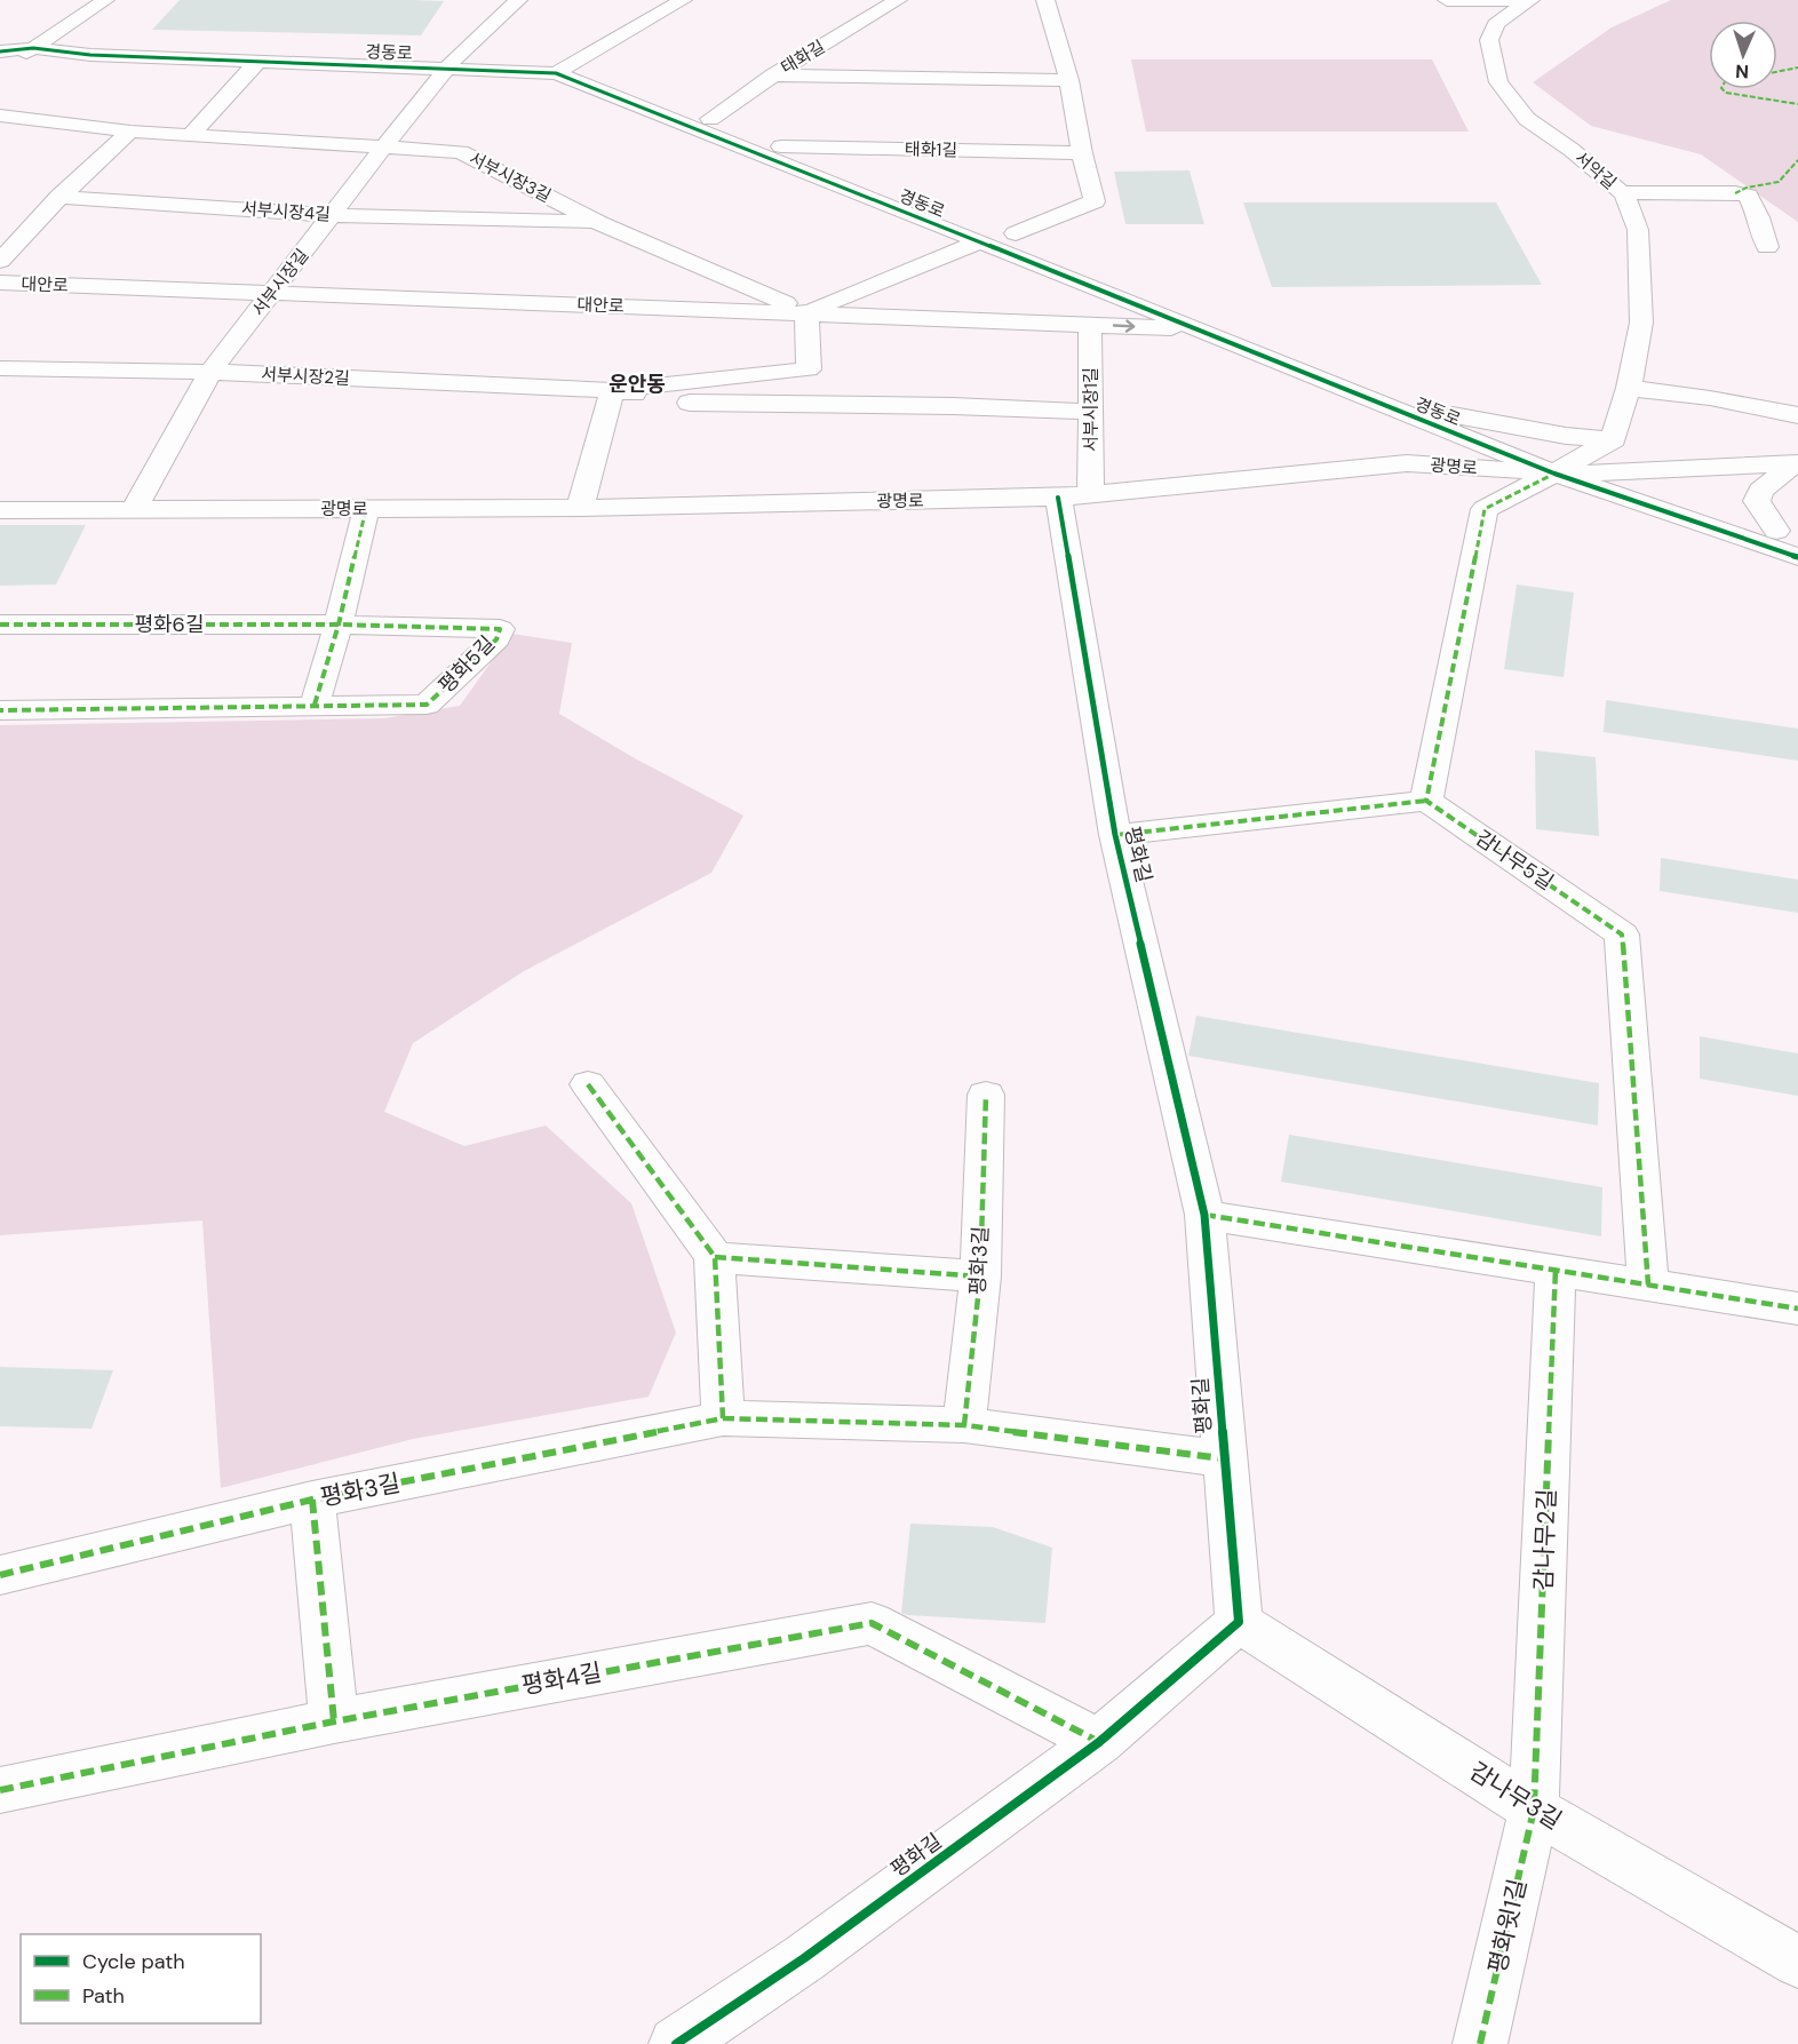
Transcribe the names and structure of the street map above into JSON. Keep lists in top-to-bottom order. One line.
{"streets":{"street":["경동로","태화길","태화1길","서악길","서부시장3길","서부시장4길","서부시장길","대안로","서부시장2길","서부시장1길","광명로","평화6길","평화5길","평화길","감나무5길","평화3길","감나무2길","평화4길","감나무3길","평화윗1길"]},"crossings":[["경동로","태화길"],["경동로","태화1길"],["경동로","서부시장길"],["경동로","대안로"],["경동로","광명로"],["서부시장3길","서부시장4길"],["서부시장3길","서부시장길"],["서부시장3길","대안로"],["서부시장3길","서부시장2길"],["서부시장4길","서부시장길"],["서부시장길","대안로"],["서부시장길","서부시장2길"],["서부시장길","광명로"],["대안로","서부시장2길"],["대안로","서부시장1길"],["서부시장1길","광명로"],["서부시장1길","평화길"],["광명로","평화길"],["평화6길","평화5길"],["평화길","평화3길"],["평화길","평화4길"],["평화길","감나무3길"],["감나무2길","감나무3길"],["감나무2길","평화윗1길"],["감나무3길","평화윗1길"]],"districts":["운안동"],"legend":["Cycle path","Path"],"north":"bottom"}
